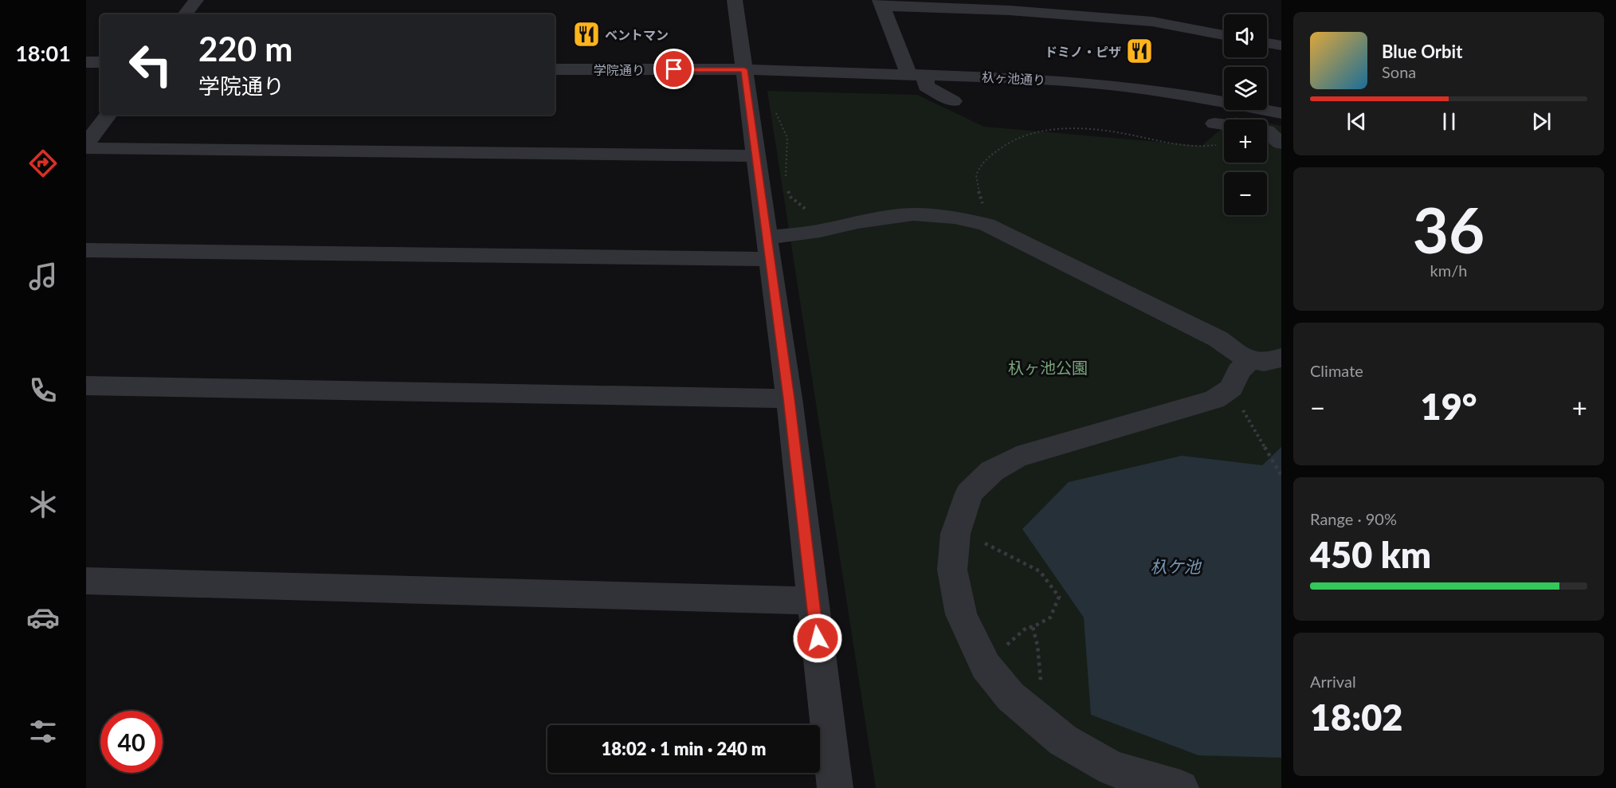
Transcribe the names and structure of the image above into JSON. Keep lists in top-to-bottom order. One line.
{"streets":{"street":["学院通り","杁ヶ池通り"]},"crossings":[["学院通り","杁ヶ池通り"]],"water":["杁ケ池"],"parks":["杁ヶ池公園"],"places":{"restaurant":["ベントマン","ドミノ・ピザ"]},"page":{"tabs":"18:01","map_buttons":["+","−"],"turn":["220 m","学院通り"],"song":["Blue Orbit","Sona"],"tile":[["36","km/h"],"Climate",["Range · 90%","450 km"],["Arrival","18:02"]],"heat":["−","19°","+"],"limit":"40","trip":"18:02 · 1 min · 240 m"}}
